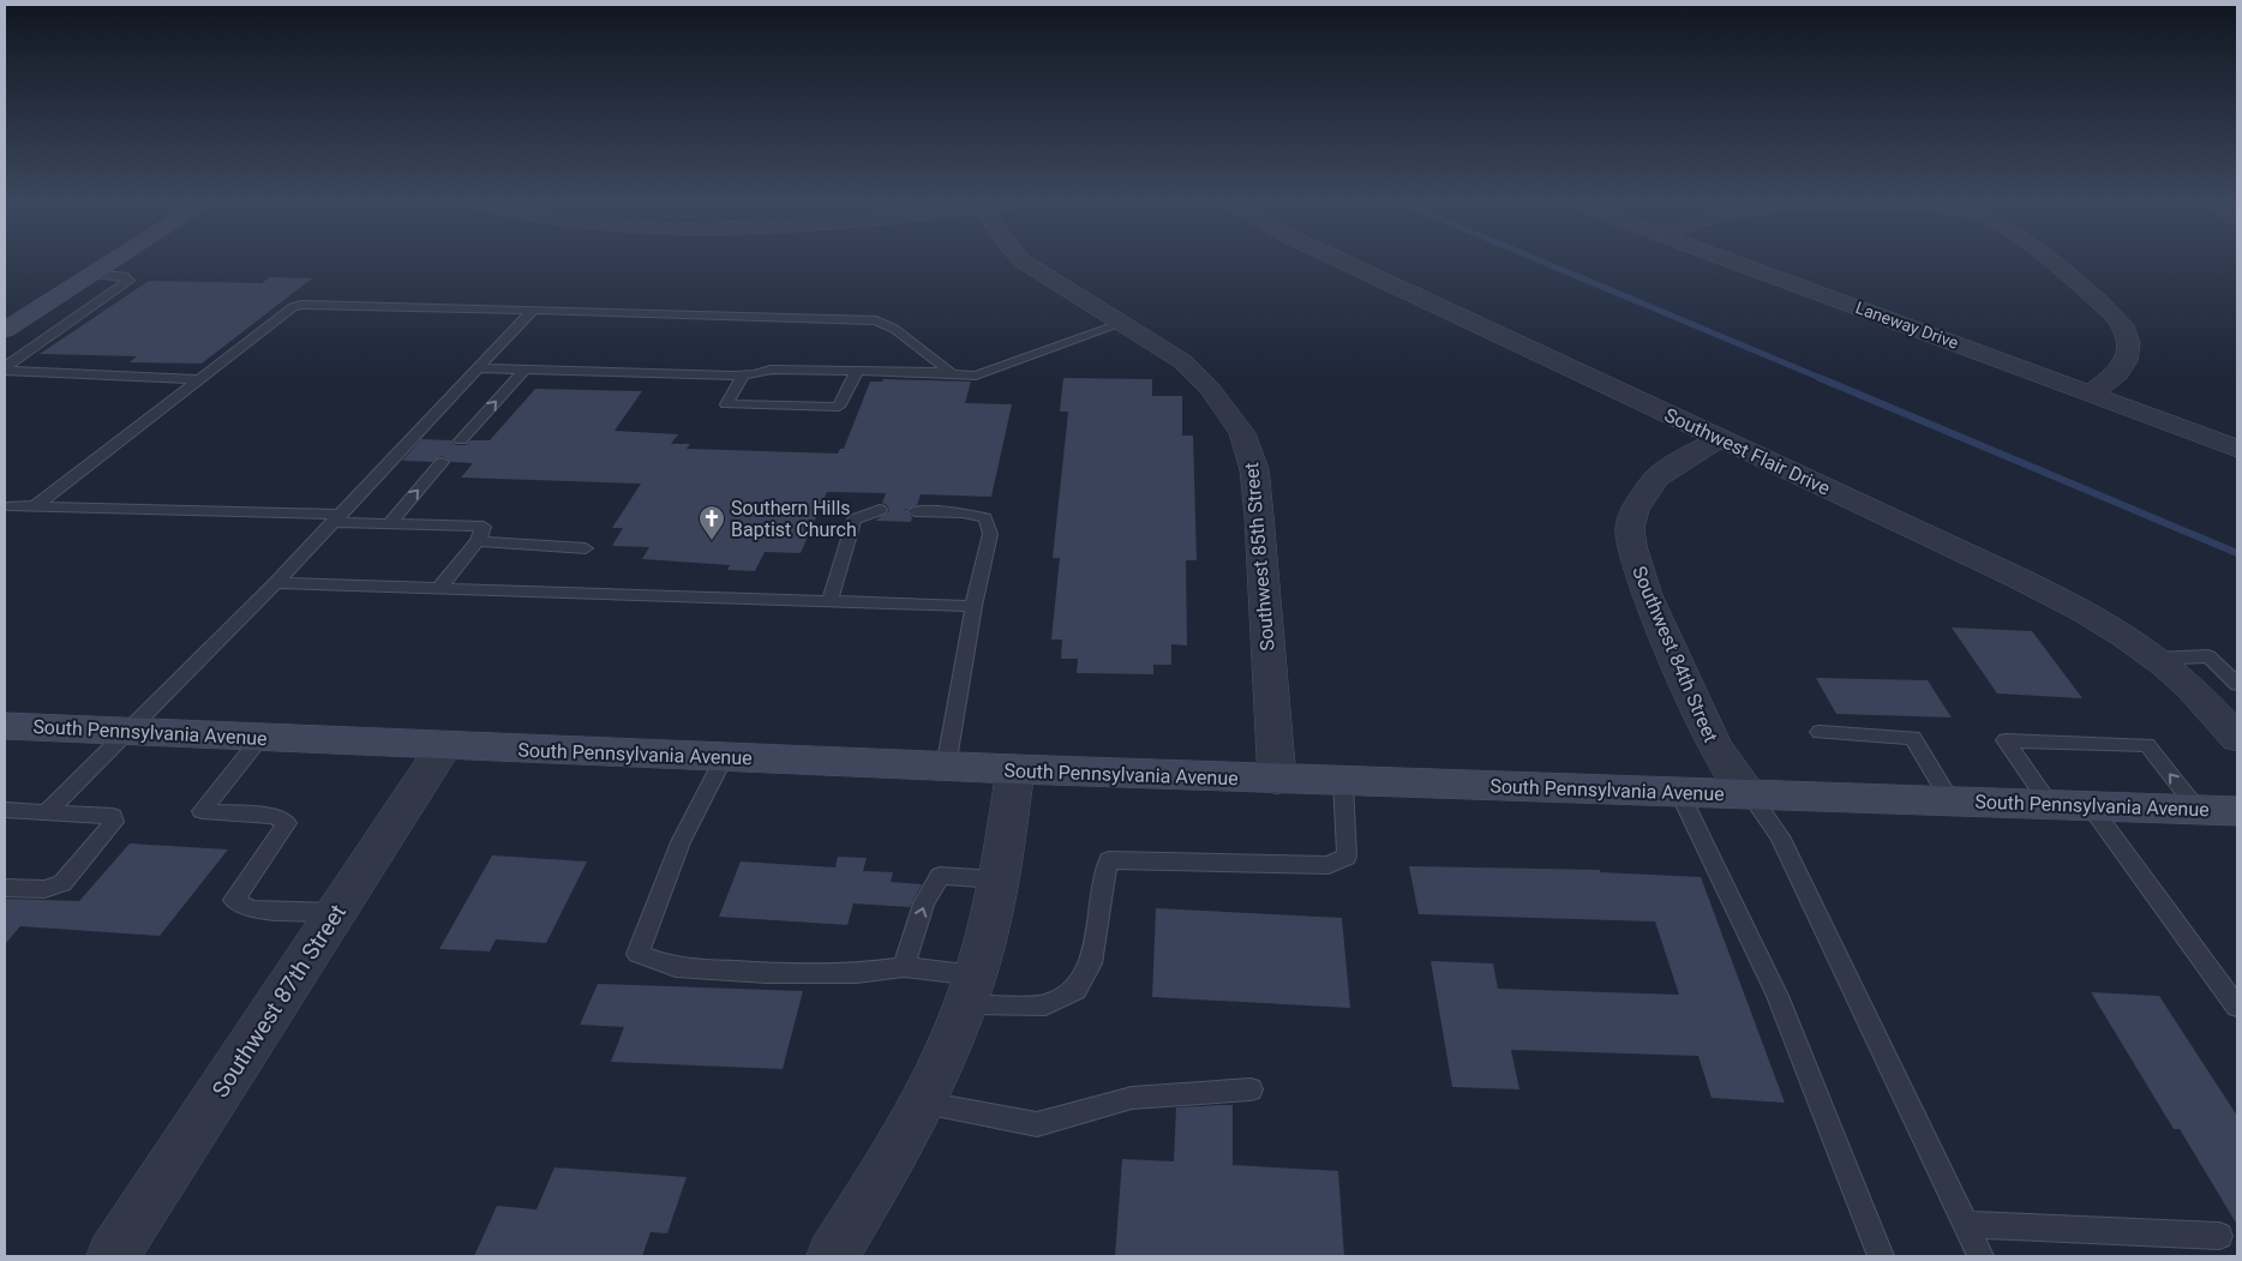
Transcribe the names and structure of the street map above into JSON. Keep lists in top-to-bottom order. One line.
{"streets":{"main road":["South Pennsylvania Avenue"],"street":["Laneway Drive","Southwest Flair Drive","Southwest 85th Street","Southwest 84th Street","Southwest 87th Street"]},"crossings":[["Southwest Flair Drive","Southwest 84th Street"],["Southwest 85th Street","South Pennsylvania Avenue"],["Southwest 84th Street","South Pennsylvania Avenue"],["South Pennsylvania Avenue","Southwest 87th Street"]],"places":{"church":["Southern Hills Baptist Church"]}}
